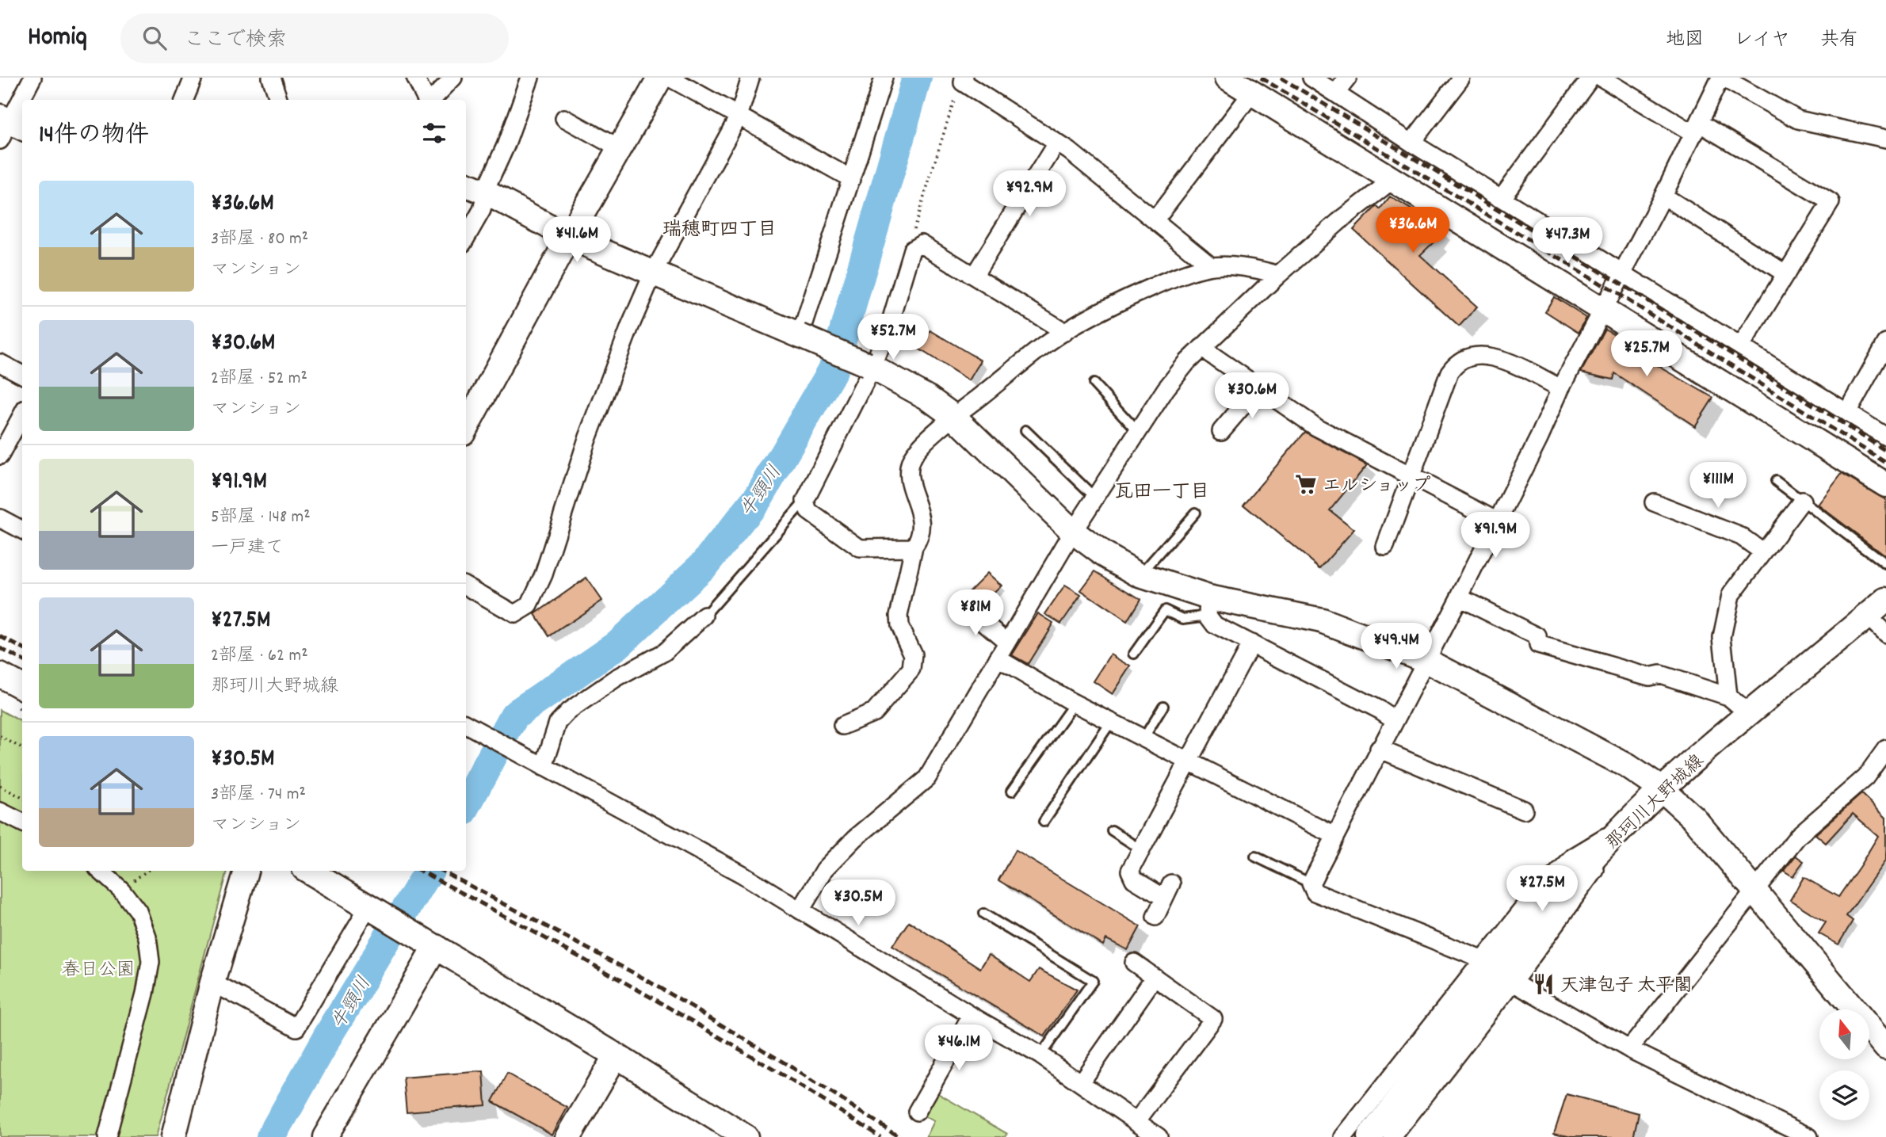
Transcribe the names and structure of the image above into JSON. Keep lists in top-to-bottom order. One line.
{"streets":{"street":["那珂川大野城線"]},"districts":["瑞穂町四丁目","瓦田一丁目"],"water":["牛頸川"],"parks":["春日公園"],"places":{"supermarket":["エルショップ"],"restaurant":["天津包子 太平閣"]},"north":"top","page":{"header":"Homiq","search":"ここで検索","nav":["地図","レイヤ","共有"],"heading":"14件の物件","list":[{"name":"¥36.6M","note":"3部屋 · 80 m² · マンション"},{"name":"¥30.6M","note":"2部屋 · 52 m² · マンション"},{"name":"¥91.9M","note":"5部屋 · 148 m² · 一戸建て"},{"name":"¥27.5M","note":"2部屋 · 62 m² · 那珂川大野城線"},{"name":"¥30.5M","note":"3部屋 · 74 m² · マンション"}],"price":["¥92.9M","¥36.6M","¥41.6M","¥47.3M","¥52.7M","¥25.7M","¥30.6M","¥111M","¥91.9M","¥81M","¥49.4M","¥27.5M","¥30.5M","¥46.1M"]}}
